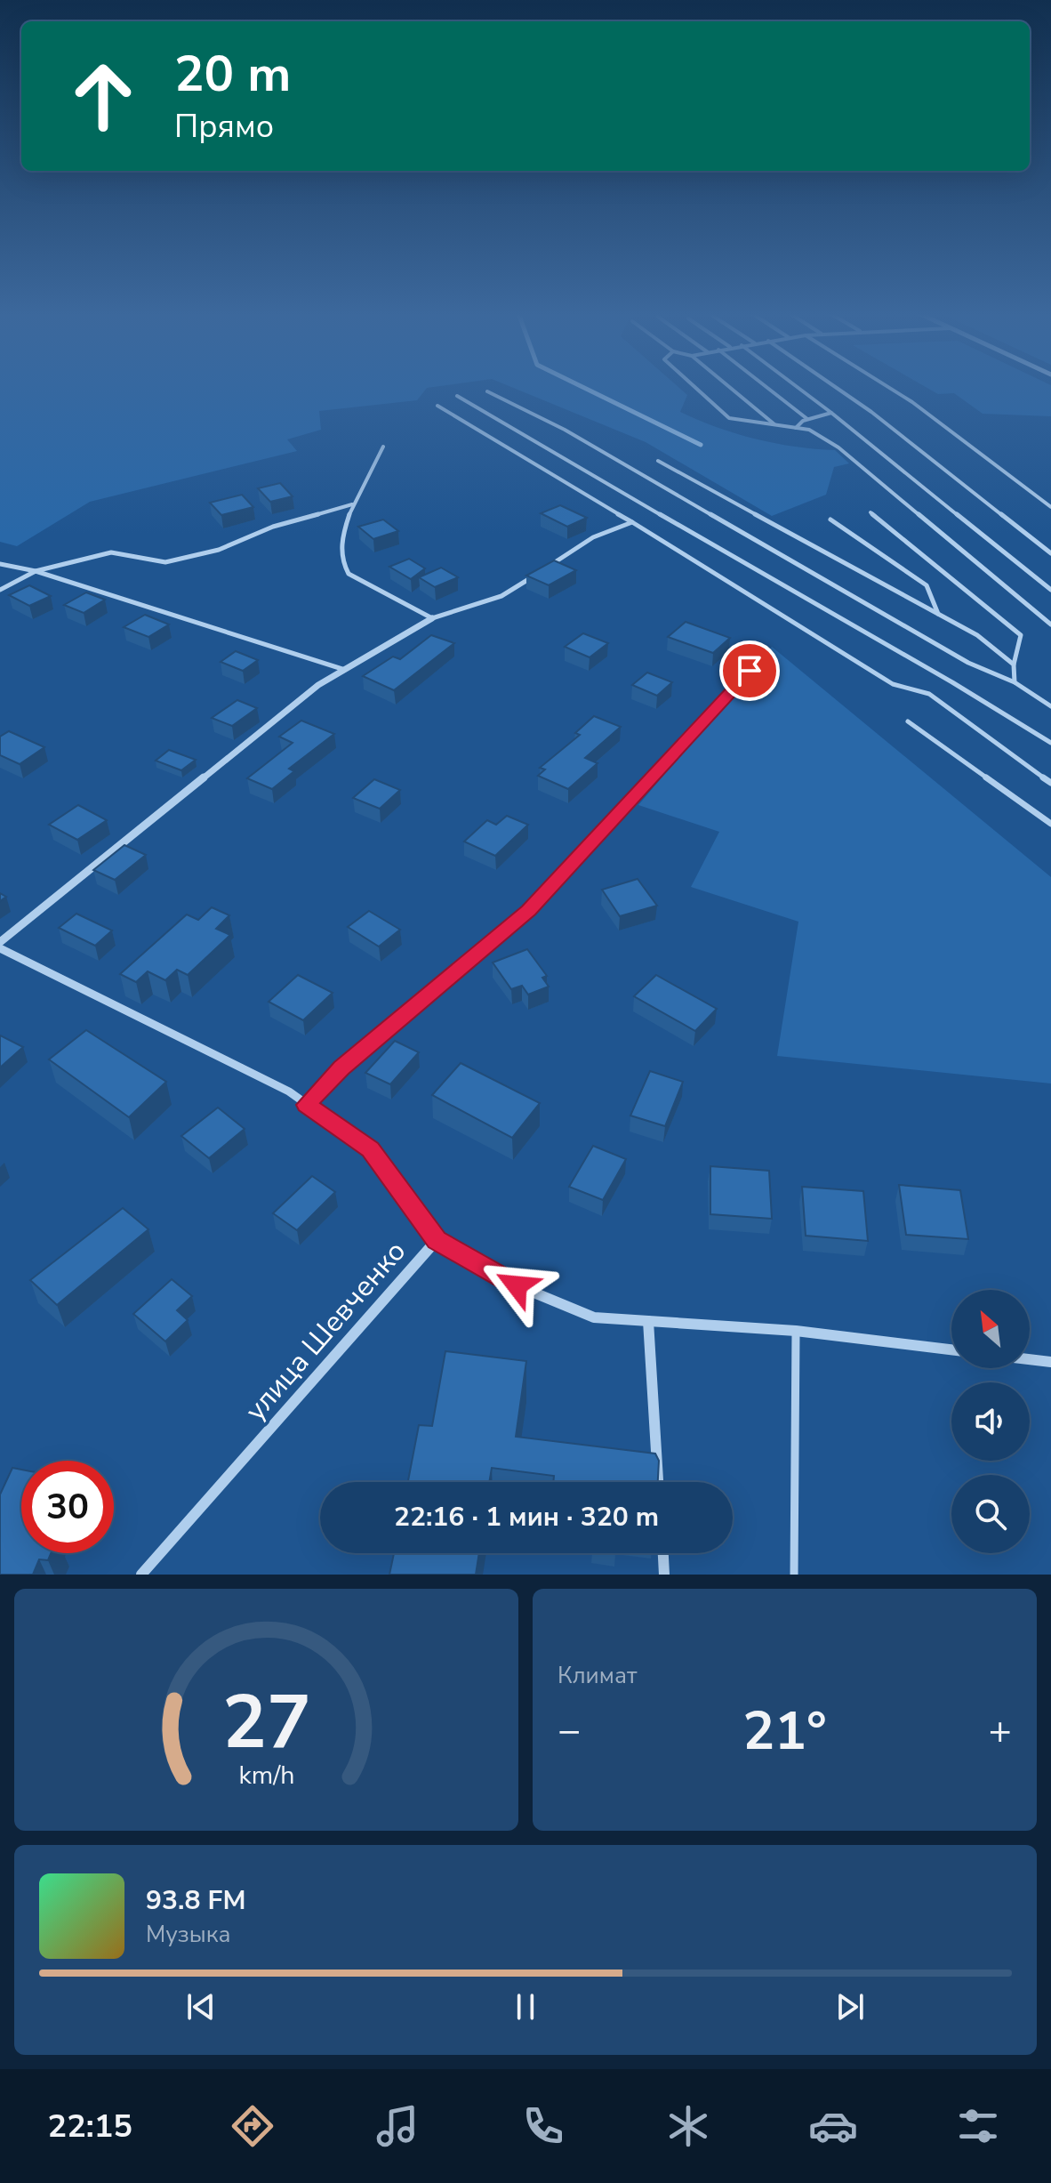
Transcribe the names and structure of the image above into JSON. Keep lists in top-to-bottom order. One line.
{"streets":{"street":["улица Шевченко"]},"north":"top left","page":{"turn":["20 m","Прямо"],"limit":"30","trip":"22:16 · 1 мин · 320 m","tile":"Климат","heat":["−","21°","+"],"song":["93.8 FM","Музыка"],"tabs":"22:15","gauge":["27","km/h"]}}
